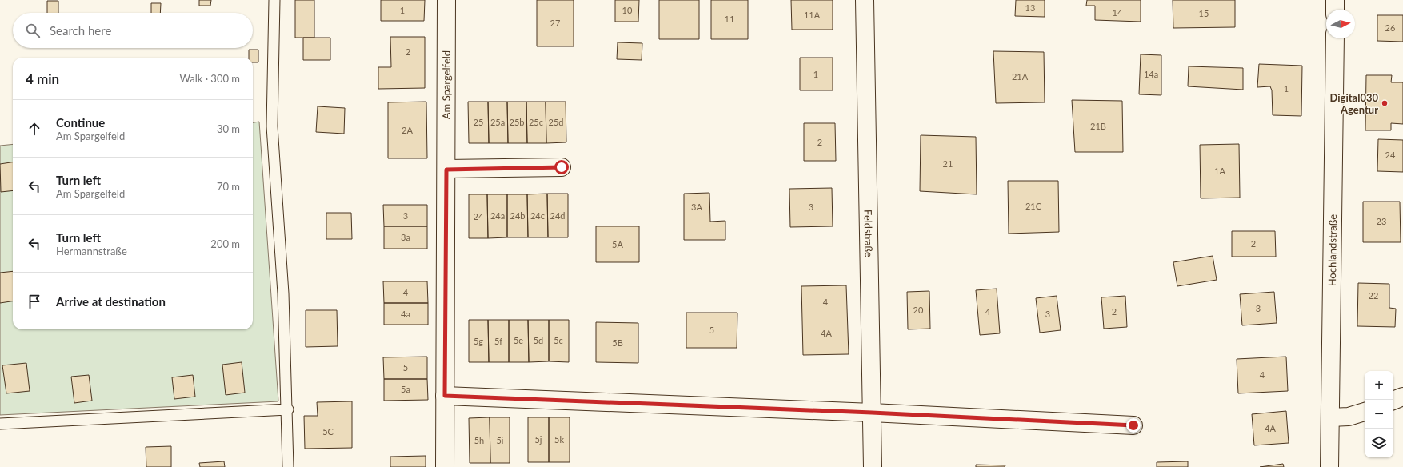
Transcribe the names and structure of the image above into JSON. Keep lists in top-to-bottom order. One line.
{"streets":{"street":["Am Spargelfeld","Feldstraße","Hochlandstraße"]},"places":["Digital030 Agentur"],"house_numbers":["13","1","10","14","15","11A","11","27","26","2","1","14a","21A","1","25","25a","25b","25c","25d","21B","2A","2","24","21","1A","21C","3A","3","3","24a","24b","24c","24d","24","23","3a","2","5A","4","22","4","3","20","4","2","4a","3","5","4A","5e","5d","5c","5g","5f","5B","5","4","5a","4A","5C","5j","5k","5h","5i"],"north":"right","page":{"search":"Search here","heading":["4 min","Walk · 300 m"],"list":[["Continue","Am Spargelfeld","30 m"],["Turn left","Am Spargelfeld","70 m"],["Turn left","Hermannstraße","200 m"],"Arrive at destination"],"map_buttons":["+","−"]}}
